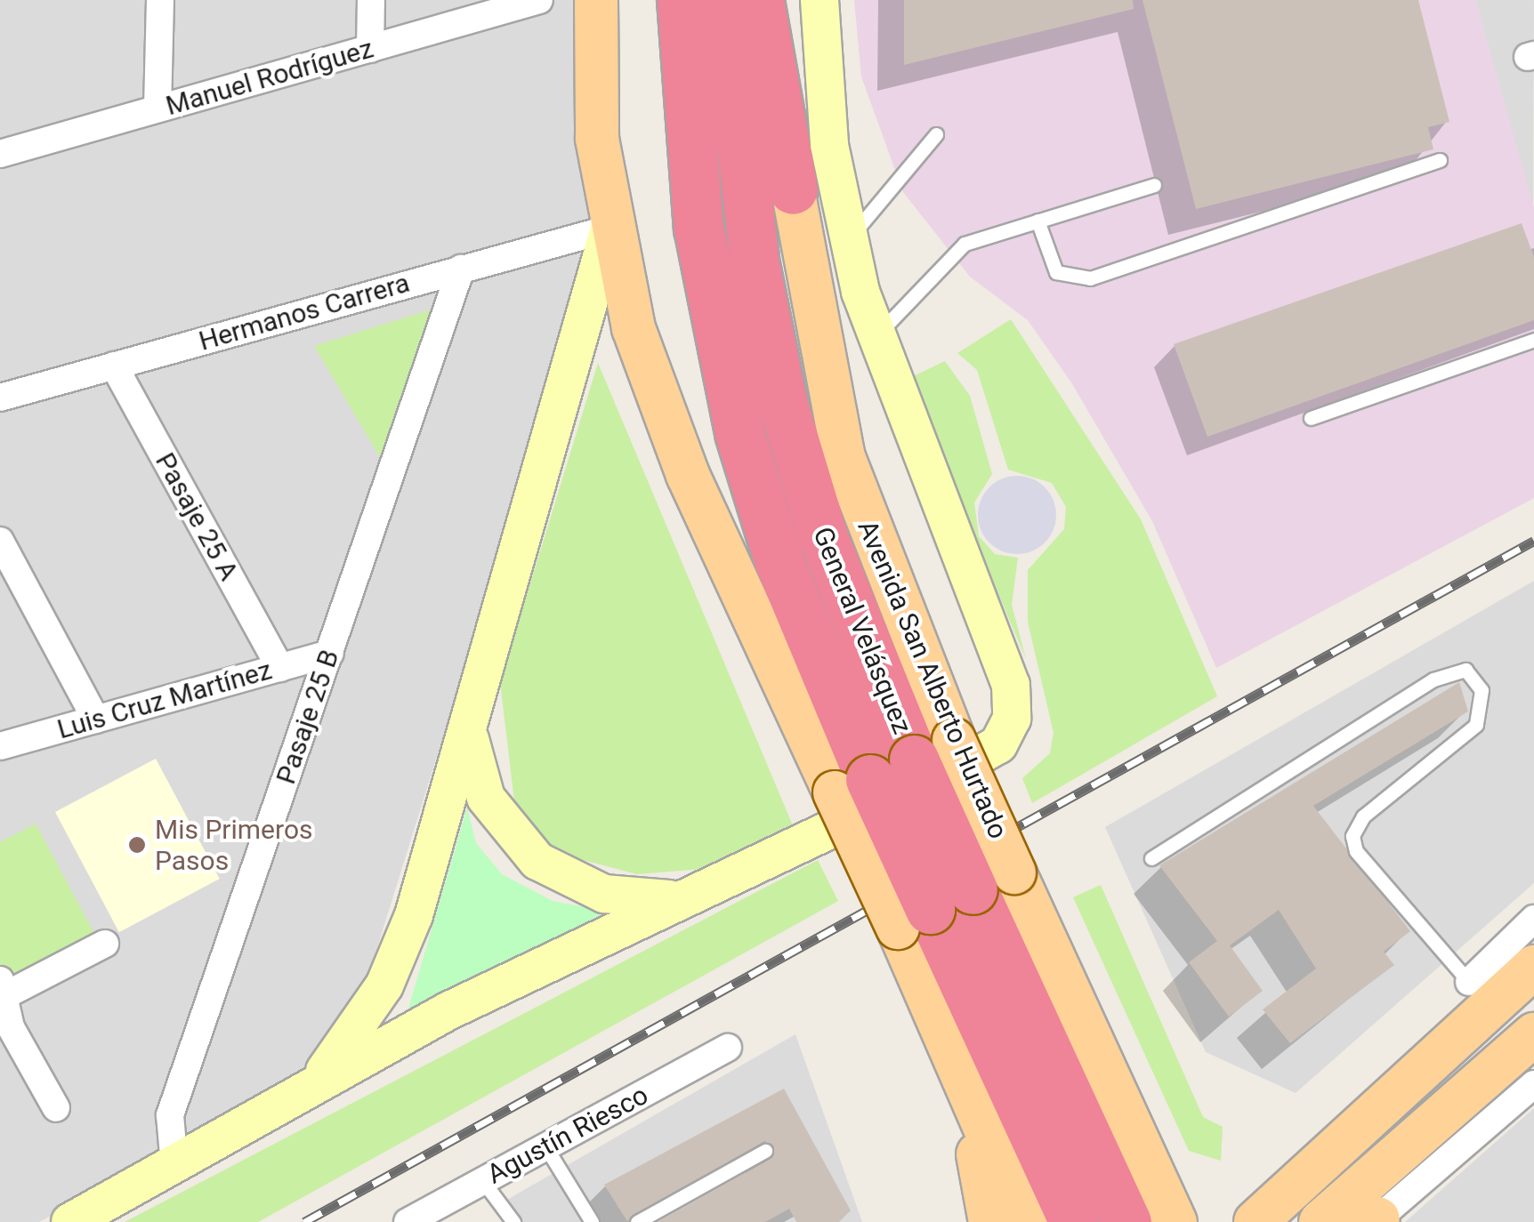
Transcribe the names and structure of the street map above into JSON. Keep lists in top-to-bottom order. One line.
{"streets":{"highway":["General Velásquez"],"main road":["Avenida San Alberto Hurtado"],"street":["Manuel Rodríguez","Hermanos Carrera","Pasaje 25 A","Luis Cruz Martínez","Pasaje 25 B","Agustín Riesco"]},"crossings":[["Hermanos Carrera","Pasaje 25 A"],["Hermanos Carrera","Pasaje 25 B"],["Pasaje 25 A","Luis Cruz Martínez"],["General Velásquez","Avenida San Alberto Hurtado"],["Luis Cruz Martínez","Pasaje 25 B"]],"places":["Mis Primeros Pasos"]}
